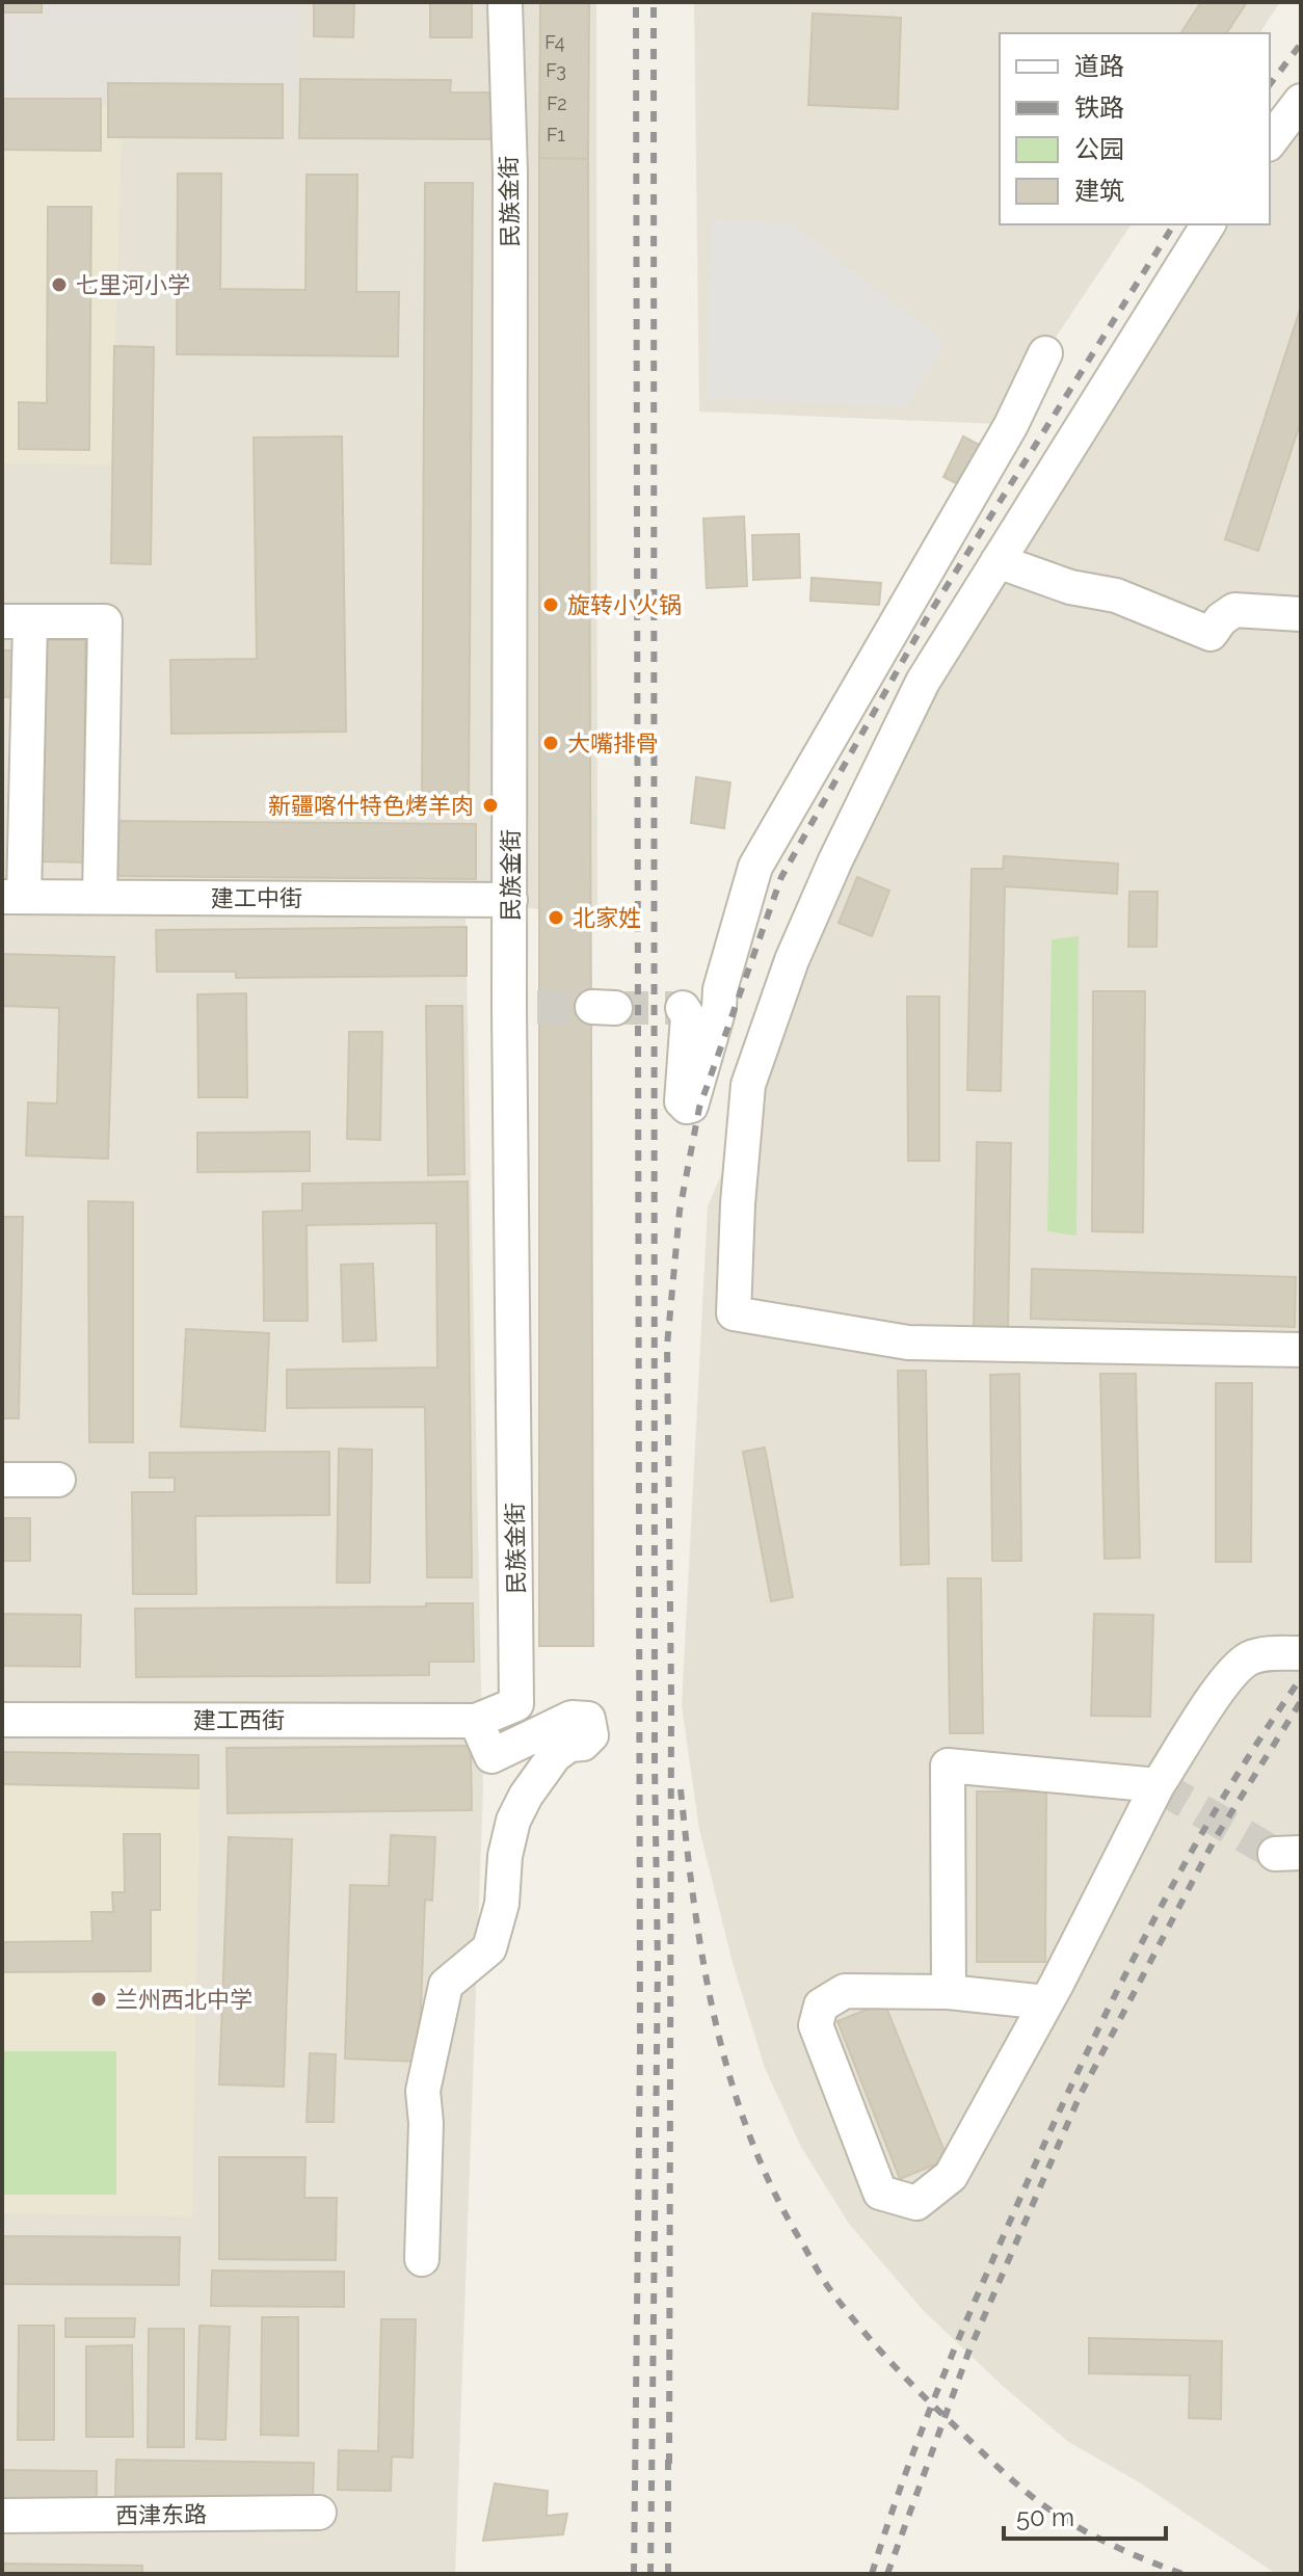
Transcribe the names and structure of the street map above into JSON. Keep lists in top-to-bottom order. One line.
{"streets":{"street":["民族金街","建工中街","建工西街","西津东路"]},"crossings":[["民族金街","建工中街"],["民族金街","建工西街"]],"places":["七里河小学","旋转小火锅","大嘴排骨","新疆喀什特色烤羊肉","北家姓","兰州西北中学"],"house_numbers":["F4","F3","F2","F1"],"legend":["道路","铁路","公园","建筑"],"scale_bar":"50 m"}
